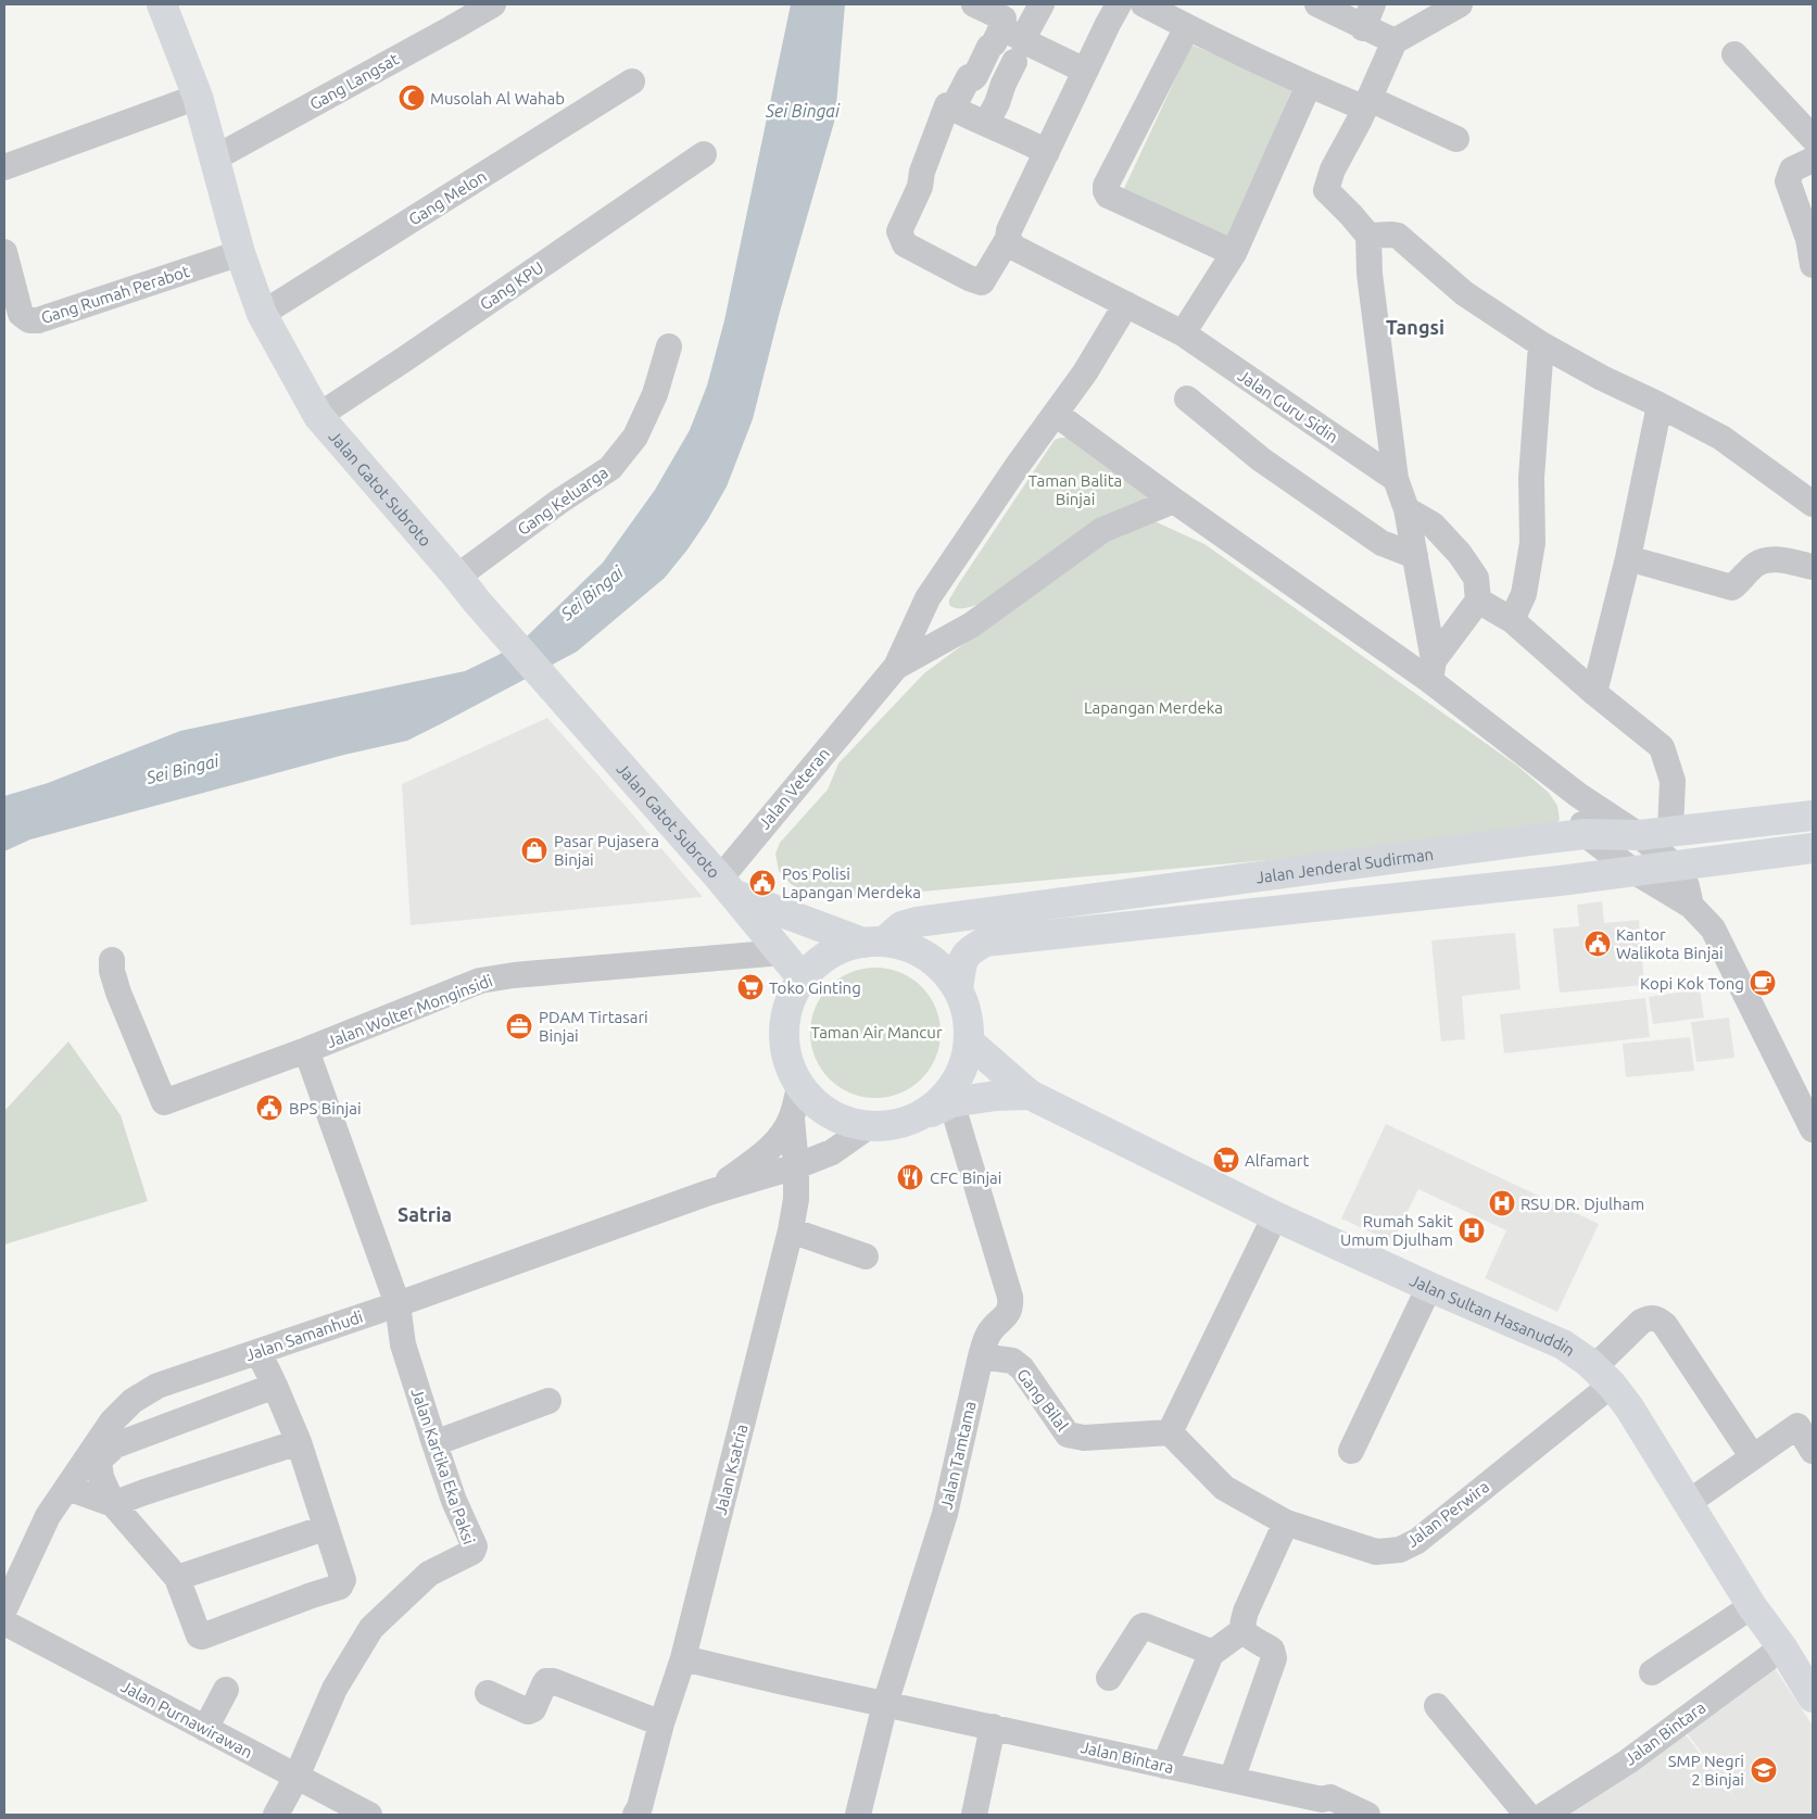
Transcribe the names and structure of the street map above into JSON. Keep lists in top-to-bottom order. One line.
{"streets":{"main road":["Jalan Gatot Subroto","Jalan Jenderal Sudirman","Jalan Sultan Hasanuddin"],"street":["Gang Langsat","Gang Melon","Gang KPU","Gang Rumah Perabot","Jalan Guru Sidin","Gang Keluarga","Jalan Veteran","Jalan Wolter Monginsidi","Jalan Samanhudi","Gang Bilal","Jalan Tamtama","Jalan Kartika Eka Paksi","Jalan Ksatria","Jalan Perwira","Jalan Purnawirawan","Jalan Bintara"]},"crossings":[["Gang Langsat","Jalan Gatot Subroto"],["Gang Melon","Jalan Gatot Subroto"],["Gang KPU","Jalan Gatot Subroto"],["Gang Rumah Perabot","Jalan Gatot Subroto"],["Jalan Gatot Subroto","Gang Keluarga"],["Jalan Gatot Subroto","Jalan Veteran"],["Jalan Gatot Subroto","Jalan Jenderal Sudirman"],["Jalan Gatot Subroto","Jalan Wolter Monginsidi"],["Jalan Gatot Subroto","Jalan Sultan Hasanuddin"],["Jalan Gatot Subroto","Jalan Samanhudi"],["Jalan Jenderal Sudirman","Jalan Sultan Hasanuddin"],["Jalan Jenderal Sudirman","Jalan Samanhudi"],["Jalan Wolter Monginsidi","Jalan Samanhudi"],["Jalan Wolter Monginsidi","Jalan Kartika Eka Paksi"],["Jalan Sultan Hasanuddin","Jalan Samanhudi"],["Jalan Sultan Hasanuddin","Jalan Tamtama"],["Jalan Sultan Hasanuddin","Jalan Perwira"],["Jalan Sultan Hasanuddin","Jalan Bintara"],["Jalan Samanhudi","Jalan Kartika Eka Paksi"],["Jalan Samanhudi","Jalan Ksatria"],["Gang Bilal","Jalan Tamtama"],["Gang Bilal","Jalan Perwira"],["Jalan Tamtama","Jalan Bintara"],["Jalan Kartika Eka Paksi","Jalan Purnawirawan"],["Jalan Ksatria","Jalan Bintara"]],"districts":["Tangsi","Satria"],"water":["Sei Bingai"],"parks":["Taman Balita Binjai","Lapangan Merdeka","Taman Air Mancur"],"places":{"mosque":["Musolah Al Wahab"],"shop":["Pasar Pujasera Binjai"],"public building":["Pos Polisi Lapangan Merdeka","Kantor Walikota Binjai","BPS Binjai"],"cafe":["Kopi Kok Tong"],"supermarket":["Toko Ginting","Alfamart"],"office":["PDAM Tirtasari Binjai"],"restaurant":["CFC Binjai"],"hospital":["RSU DR. Djulham","Rumah Sakit Umum Djulham"],"school or university":["SMP Negri 2 Binjai"]}}
